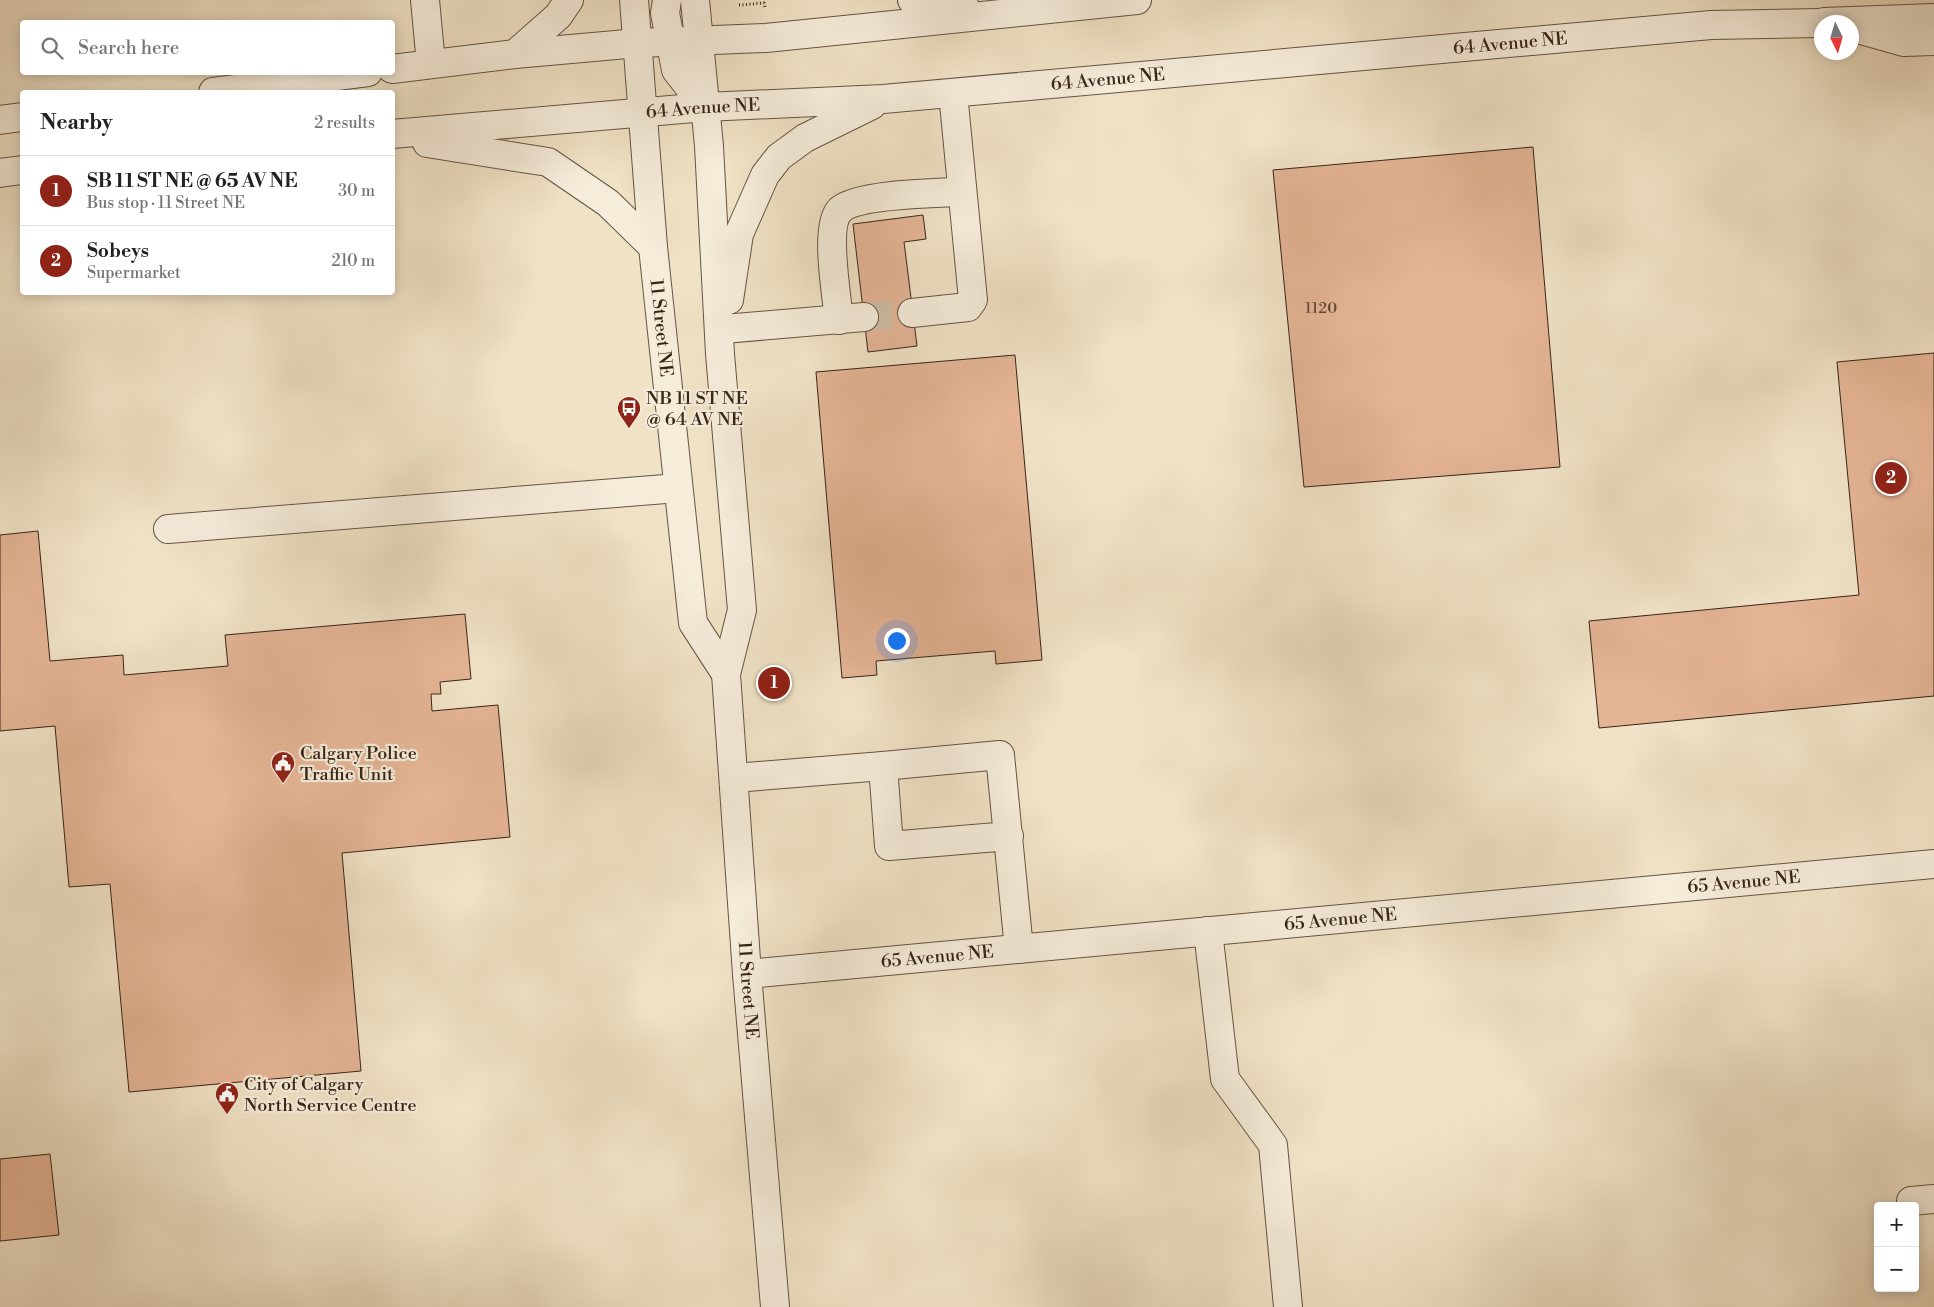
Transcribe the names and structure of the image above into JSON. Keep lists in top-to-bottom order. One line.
{"streets":{"street":["64 Avenue NE","11 Street NE","65 Avenue NE"]},"crossings":[["64 Avenue NE","11 Street NE"],["11 Street NE","65 Avenue NE"]],"places":{"bus stop":["NB 11 ST NE @ 64 AV NE"],"public building":["Calgary Police Traffic Unit","City of Calgary North Service Centre"]},"house_numbers":["1120"],"north":"bottom","page":{"search":"Search here","heading":["Nearby","2 results"],"list":[{"mark":"1","name":"SB 11 ST NE @ 65 AV NE","note":"Bus stop · 11 Street NE","value":"30 m"},{"mark":"2","name":"Sobeys","note":"Supermarket","value":"210 m"}],"pins":["2","1"],"map_buttons":["+","−"]}}
